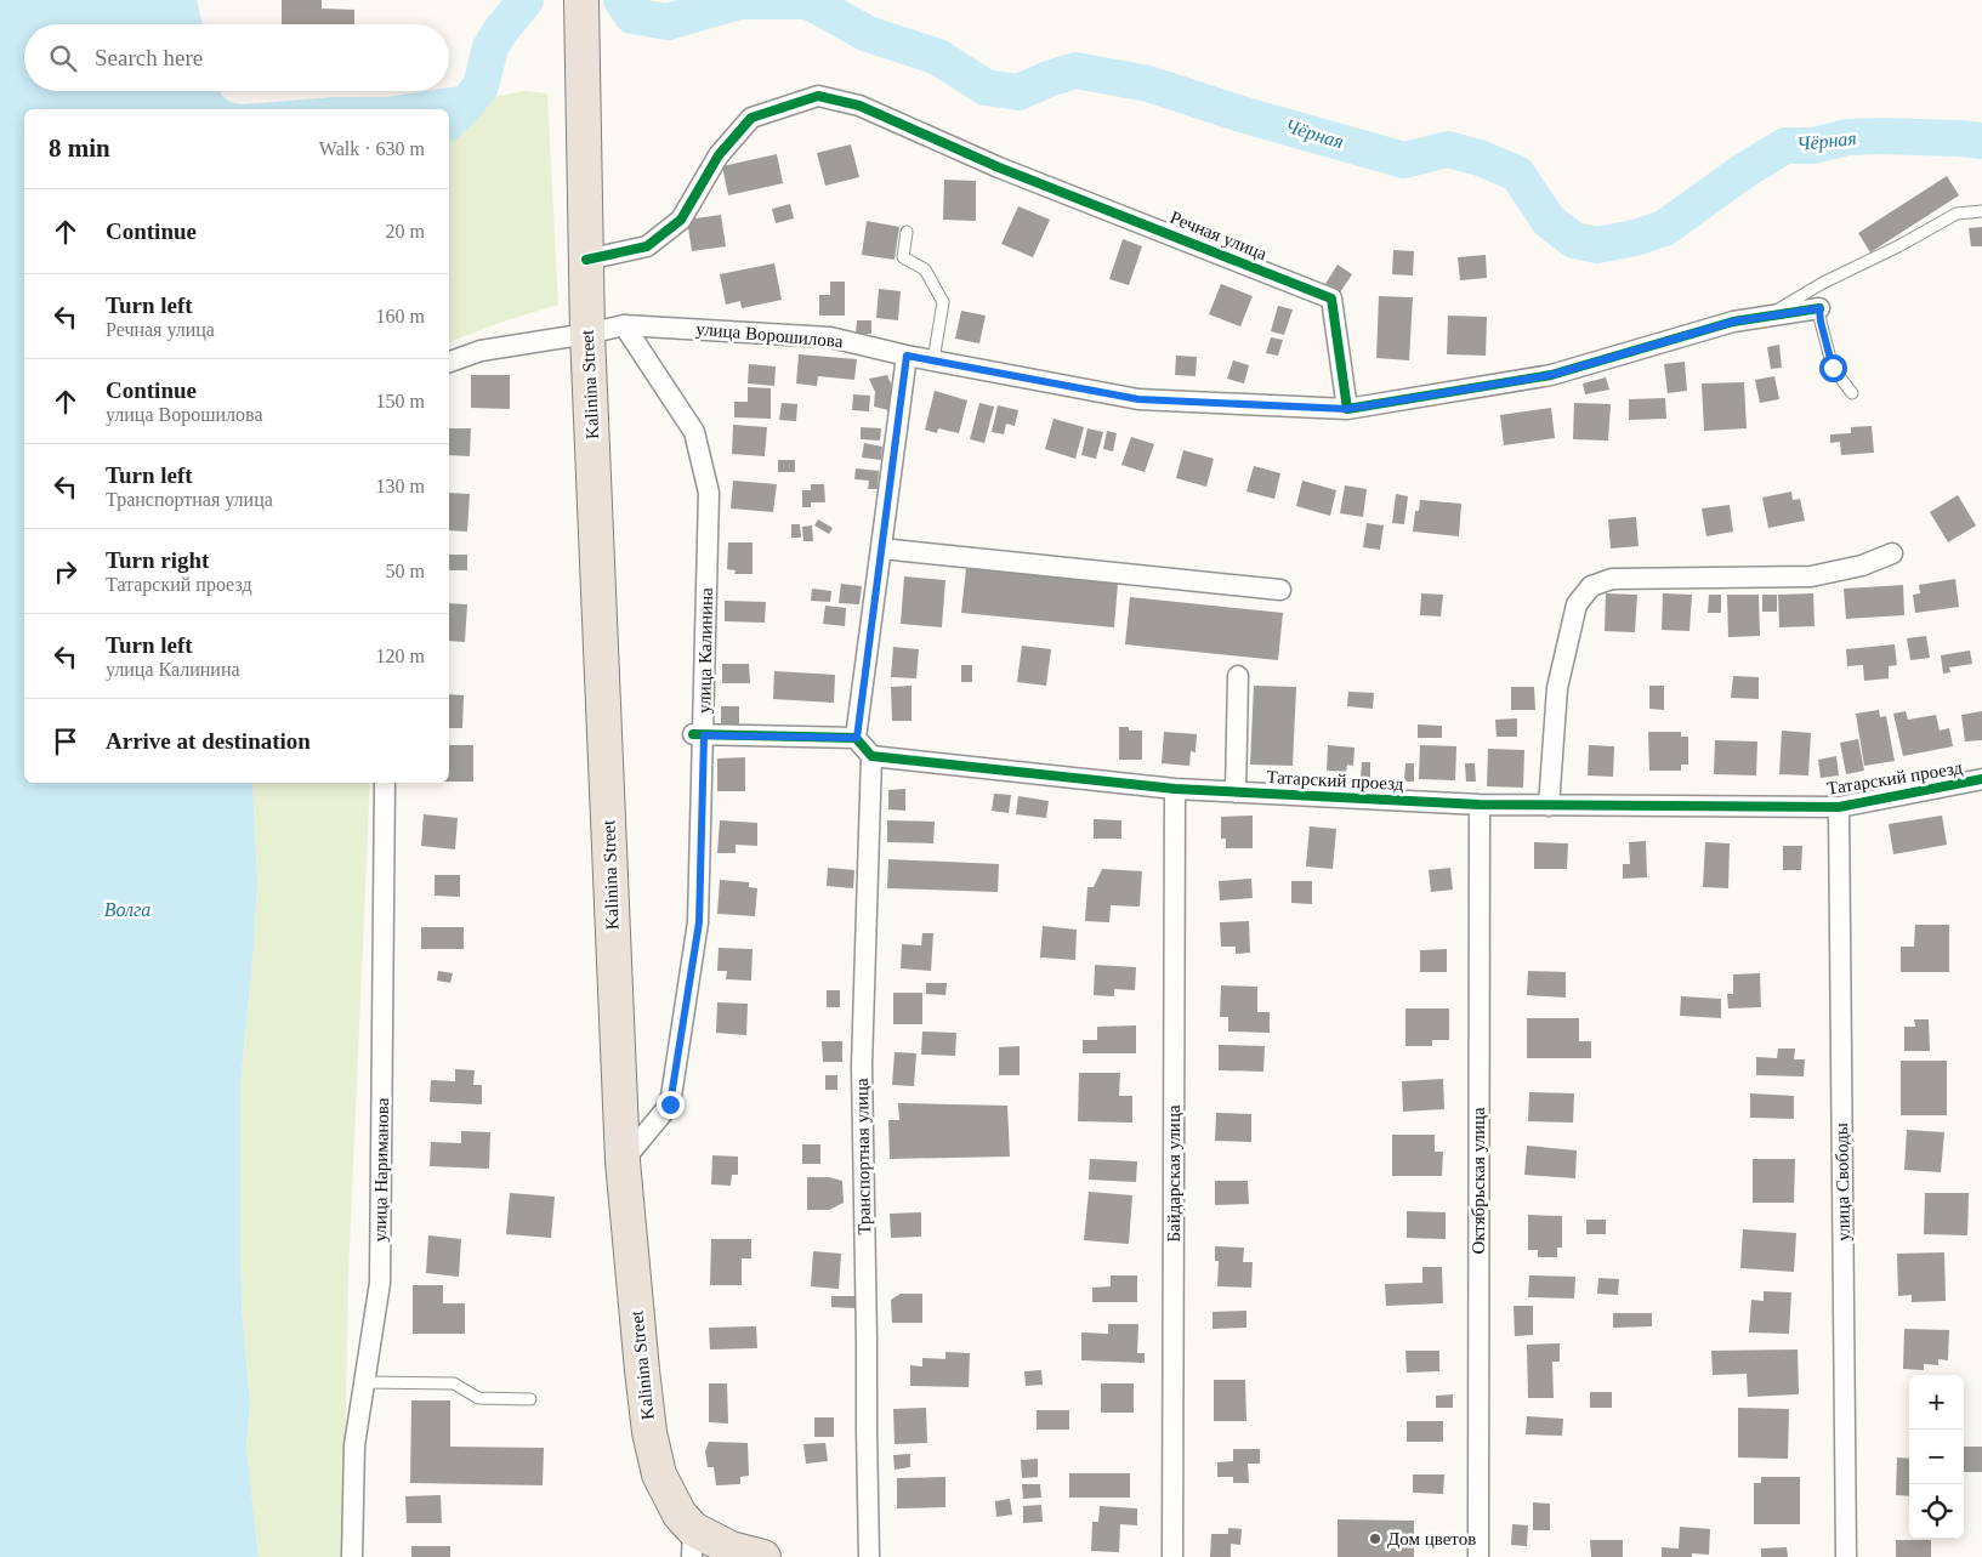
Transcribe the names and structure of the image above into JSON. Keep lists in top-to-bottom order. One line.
{"streets":{"highway":["Kalinina Street"],"street":["Речная улица","улица Ворошилова","улица Калинина","Татарский проезд","Транспортная улица","улица Нариманова","Байдарская улица","Октябрьская улица","улица Свободы"]},"crossings":[["Речная улица","улица Ворошилова"],["Речная улица","Kalinina Street"],["улица Ворошилова","Kalinina Street"],["улица Ворошилова","улица Калинина"],["Kalinina Street","улица Калинина"],["Татарский проезд","Транспортная улица"],["Татарский проезд","Байдарская улица"],["Татарский проезд","Октябрьская улица"],["Татарский проезд","улица Свободы"]],"water":["Чёрная","Волга"],"places":["Дом цветов"],"page":{"search":"Search here","heading":["8 min","Walk · 630 m"],"list":[["Continue","20 m"],["Turn left","Речная улица","160 m"],["Continue","улица Ворошилова","150 m"],["Turn left","Транспортная улица","130 m"],["Turn right","Татарский проезд","50 m"],["Turn left","улица Калинина","120 m"],"Arrive at destination"],"map_buttons":["+","−"]}}
